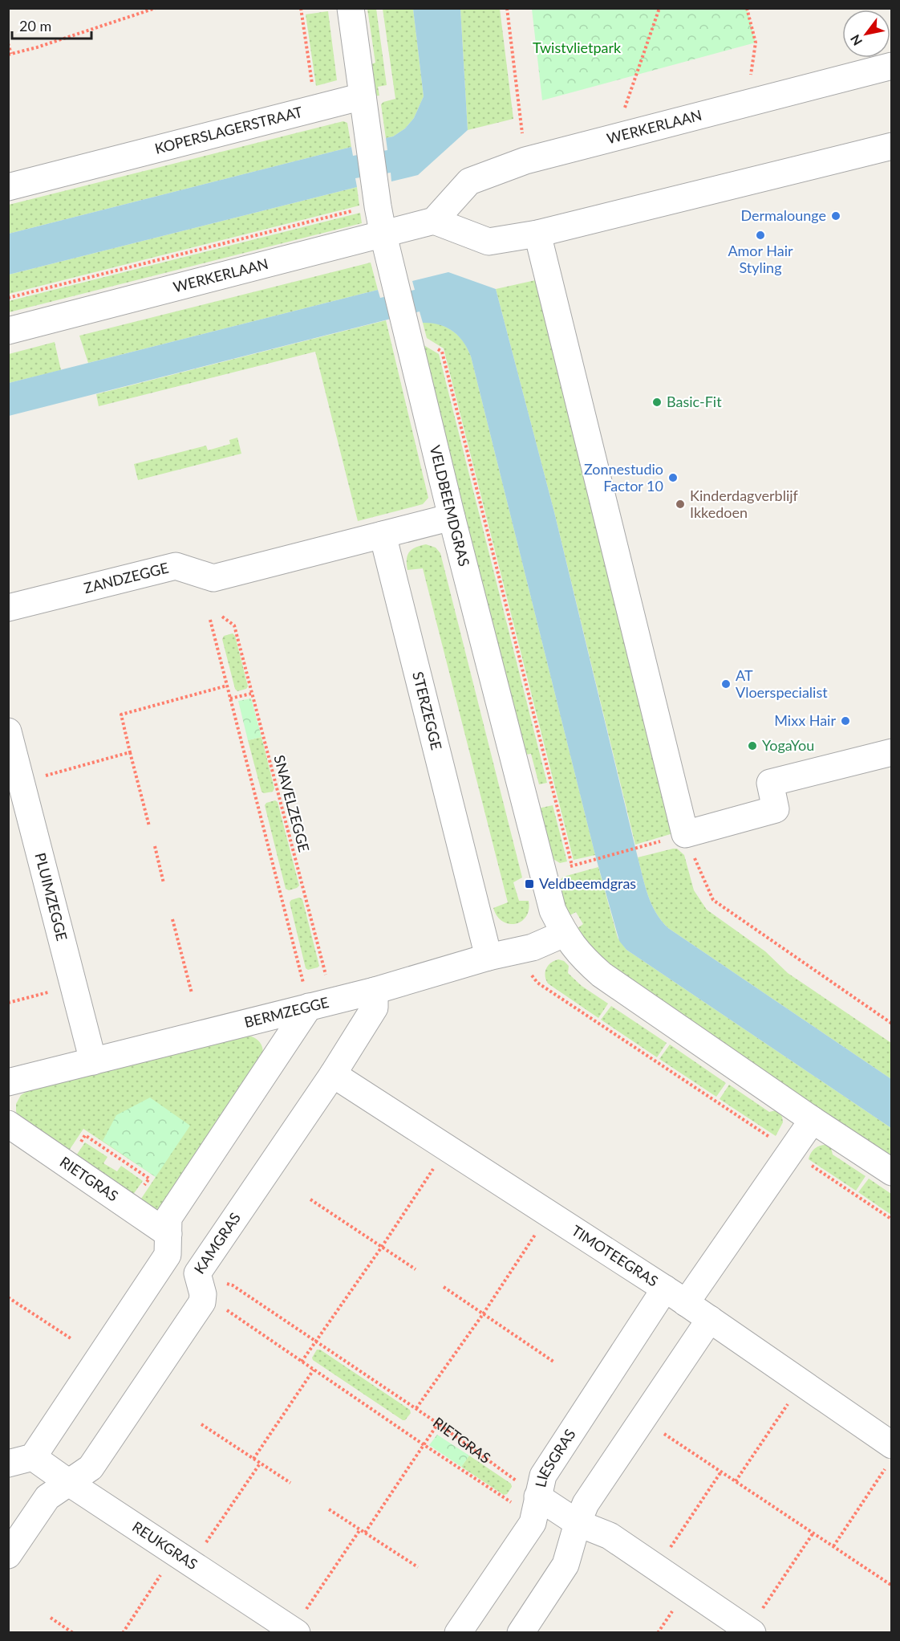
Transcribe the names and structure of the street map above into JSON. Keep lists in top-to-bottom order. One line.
{"streets":{"street":["WERKERLAAN","KOPERSLAGERSTRAAT","VELDBEEMDGRAS","ZANDZEGGE","STERZEGGE","PLUIMZEGGE","BERMZEGGE","RIETGRAS","KAMGRAS","TIMOTEEGRAS","LIESGRAS","REUKGRAS"],"path":["SNAVELZEGGE"]},"crossings":[["VELDBEEMDGRAS","BERMZEGGE"],["VELDBEEMDGRAS","LIESGRAS"],["ZANDZEGGE","STERZEGGE"],["STERZEGGE","BERMZEGGE"],["SNAVELZEGGE","BERMZEGGE"],["PLUIMZEGGE","BERMZEGGE"],["BERMZEGGE","KAMGRAS"],["RIETGRAS","KAMGRAS"],["RIETGRAS","LIESGRAS"],["KAMGRAS","TIMOTEEGRAS"],["KAMGRAS","REUKGRAS"],["TIMOTEEGRAS","LIESGRAS"]],"parks":["Twistvlietpark"],"places":{"other":["Dermalounge","Amor Hair Styling","Basic-Fit","Zonnestudio Factor 10","Kinderdagverblijf Ikkedoen","AT Vloerspecialist","Mixx Hair","YogaYou"],"transit":["Veldbeemdgras"]},"scale_bar":"20 m","north":"bottom left"}
